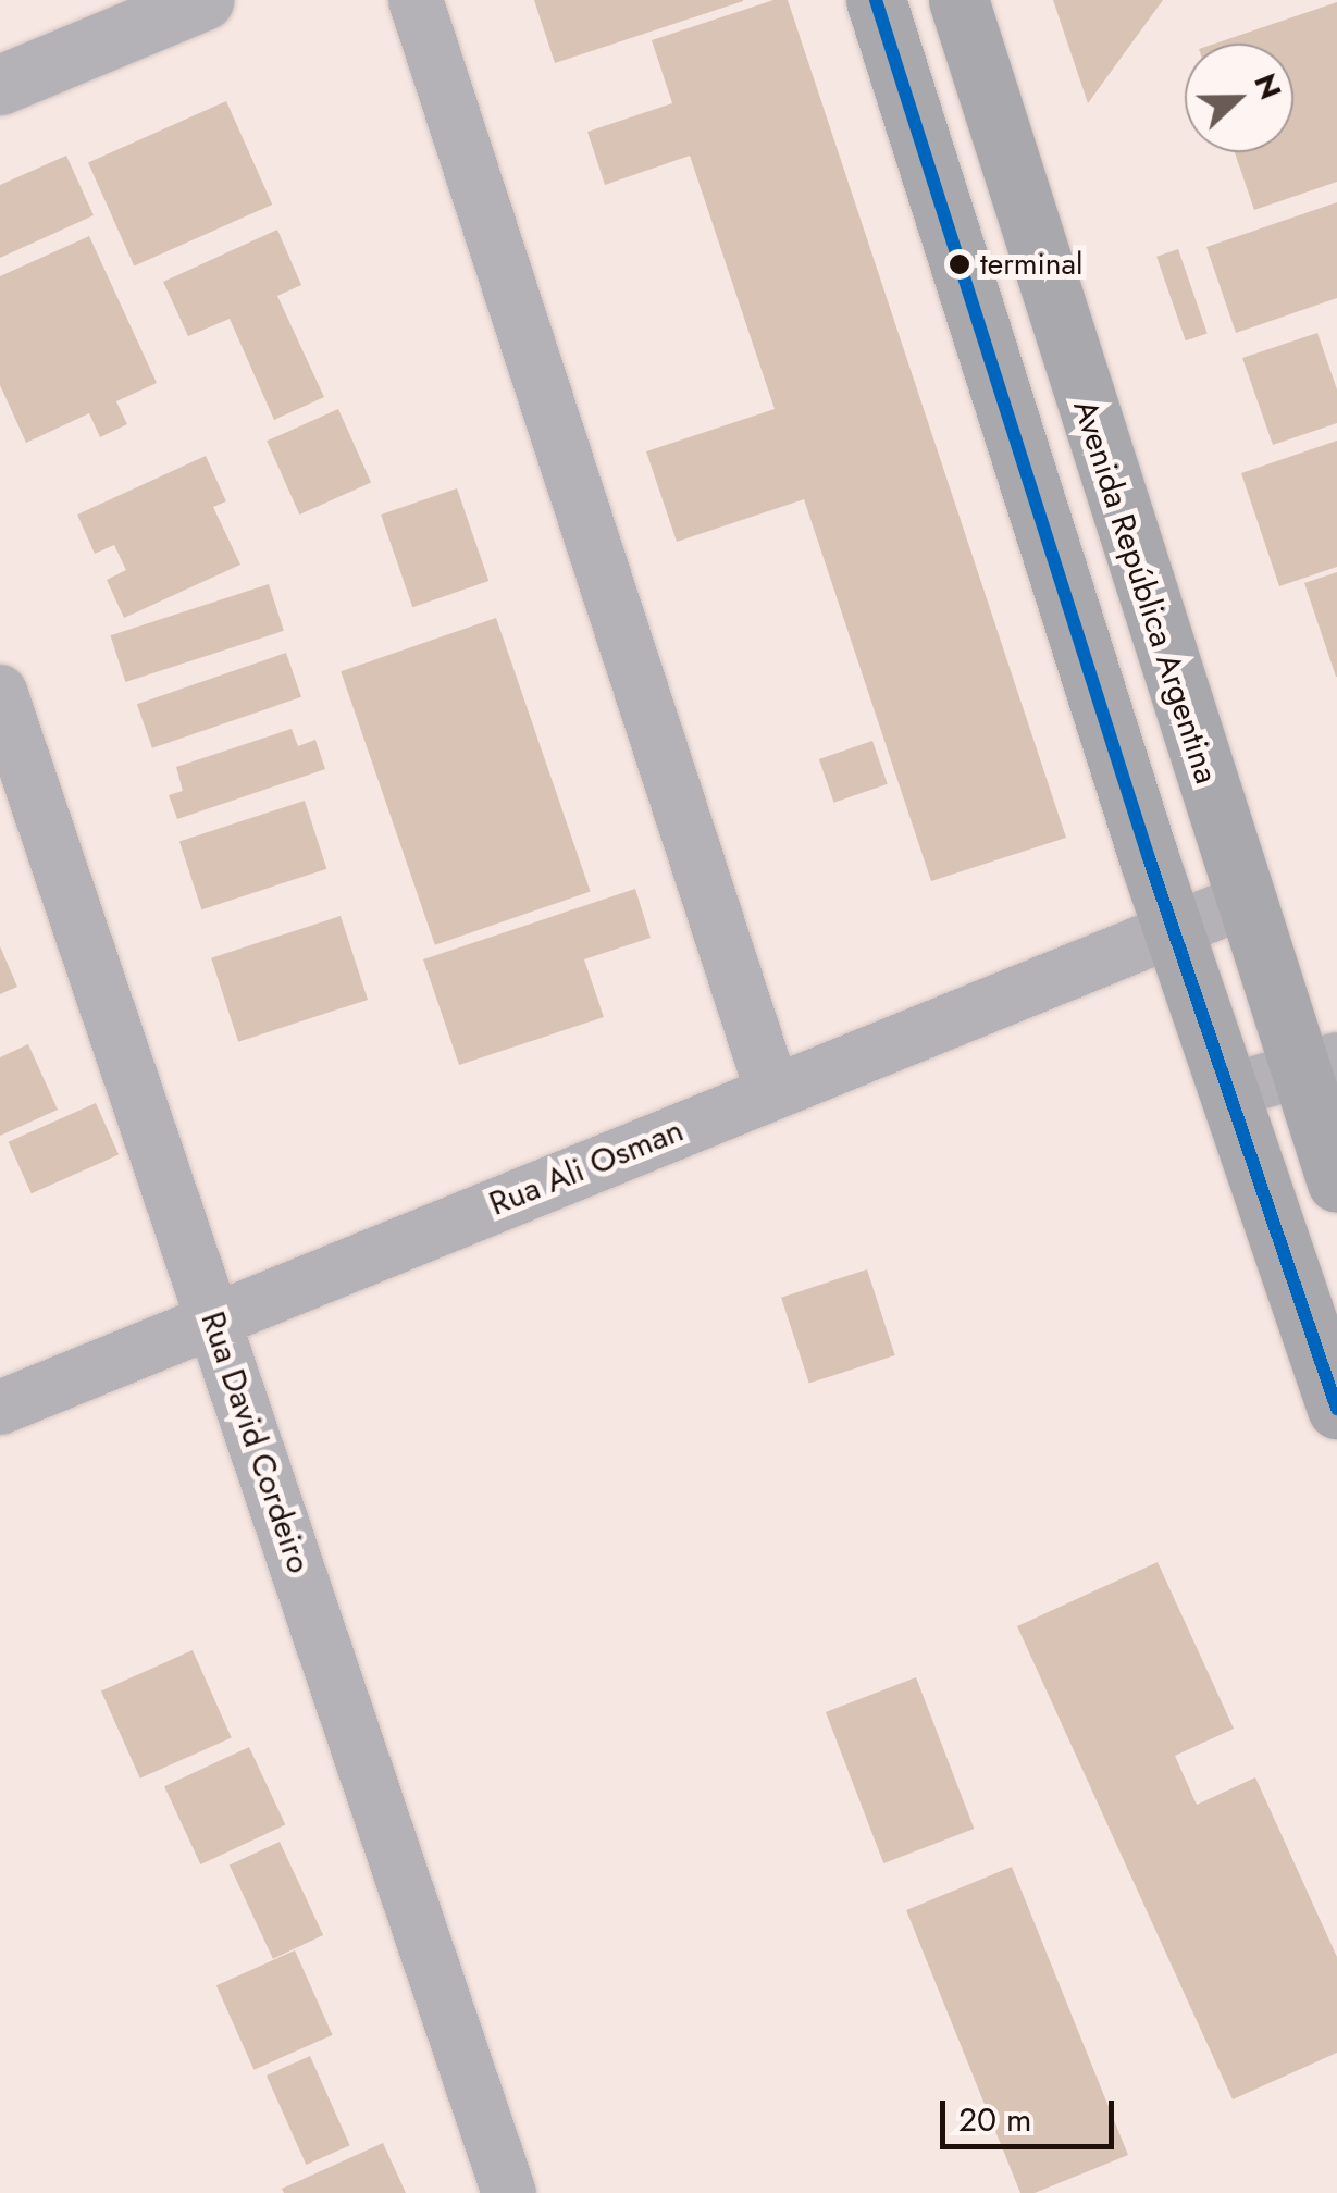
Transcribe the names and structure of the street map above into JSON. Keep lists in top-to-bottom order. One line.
{"streets":{"main road":["Avenida República Argentina"],"street":["Rua Ali Osman","Rua David Cordeiro"]},"crossings":[["Avenida República Argentina","Rua Ali Osman"],["Rua Ali Osman","Rua David Cordeiro"]],"places":["terminal"],"scale_bar":"20 m","north":"right"}
